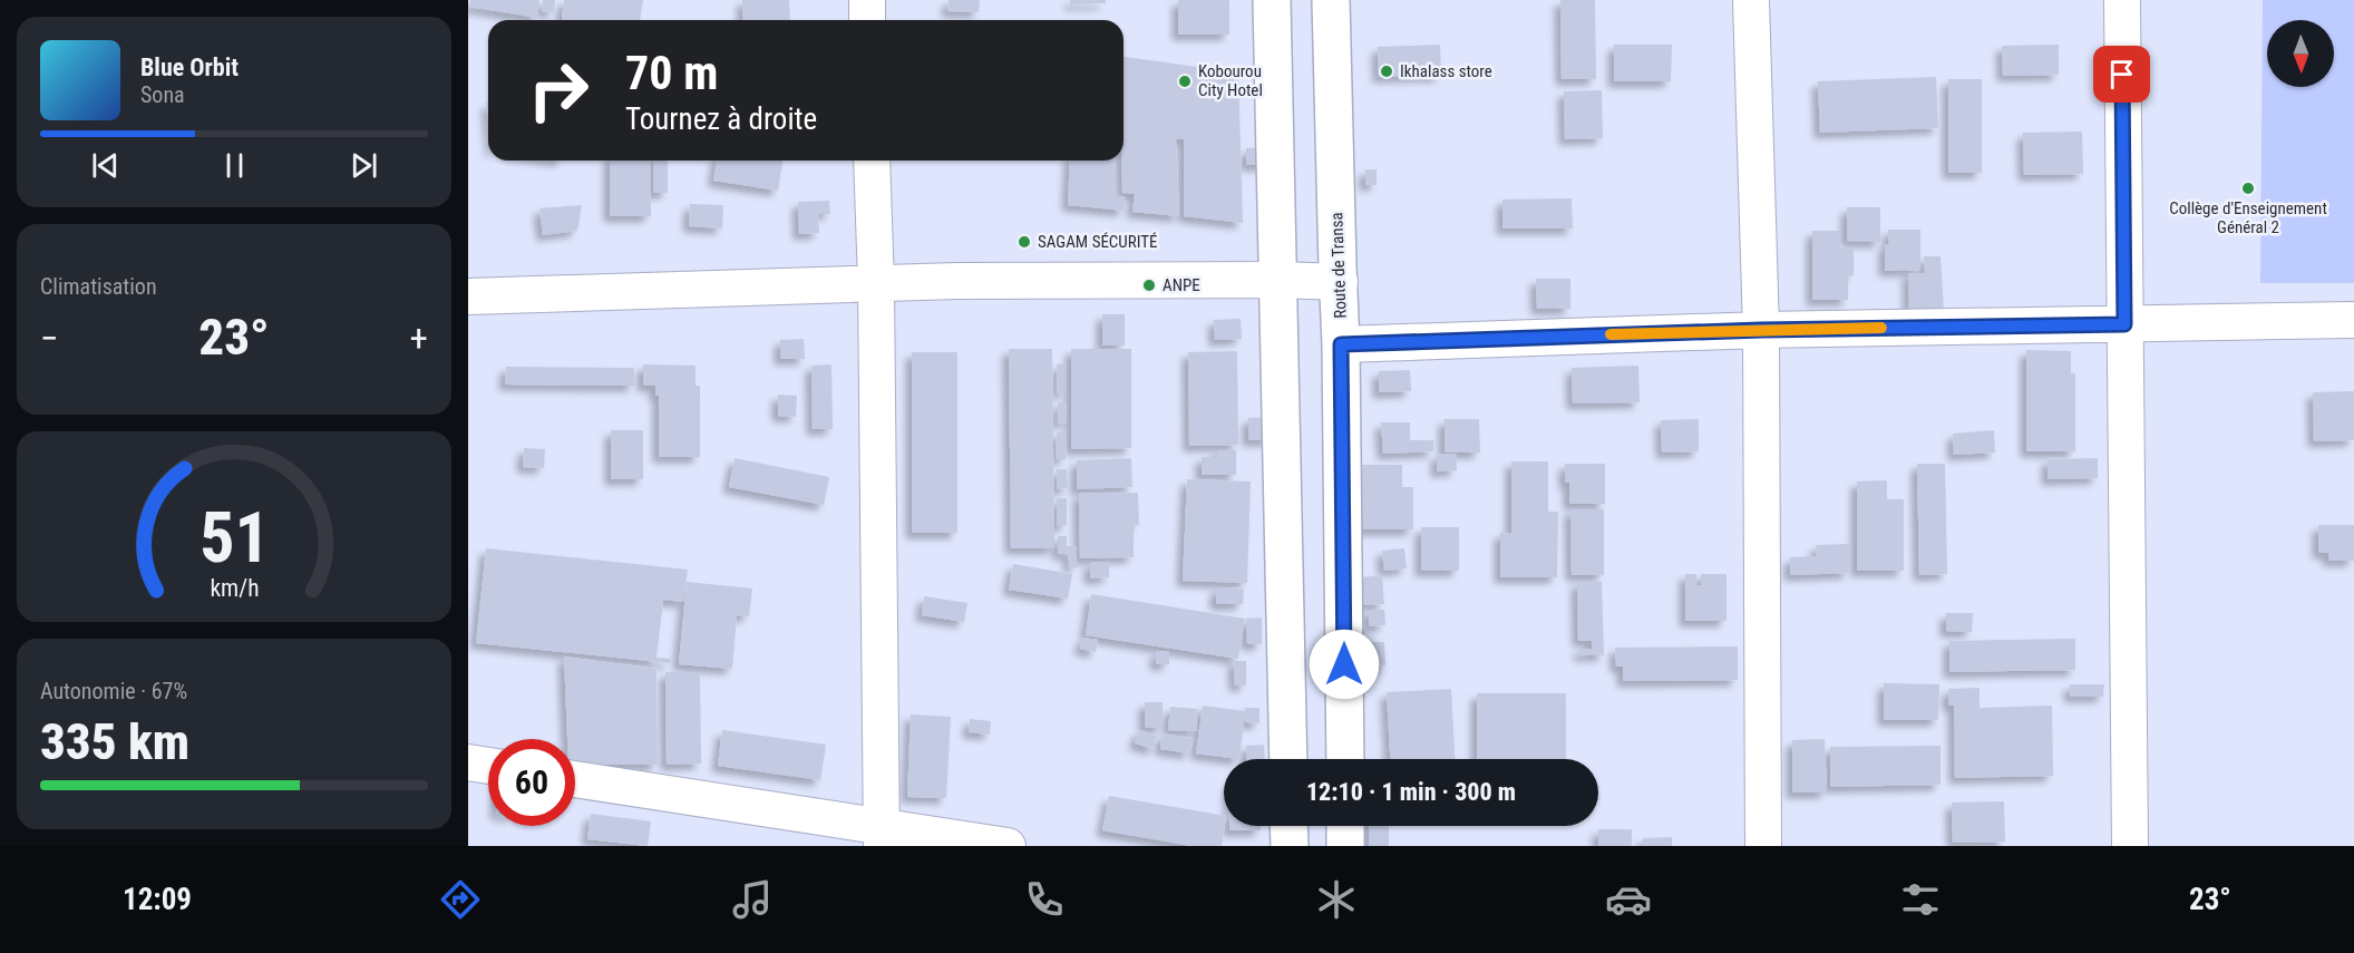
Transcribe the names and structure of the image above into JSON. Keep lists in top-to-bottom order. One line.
{"streets":{"main road":["Route de Transa"]},"places":["Ikhalass store","Kobourou City Hotel","Collège d'Enseignement Général 2","SAGAM SÉCURITÉ","ANPE"],"north":"bottom","page":{"turn":["70 m","Tournez à droite"],"song":["Blue Orbit","Sona"],"tile":["Climatisation",["Autonomie · 67%","335 km"]],"heat":["−","23°","+"],"limit":"60","trip":"12:10 · 1 min · 300 m","tabs":["12:09","23°"],"gauge":["51","km/h"]}}
